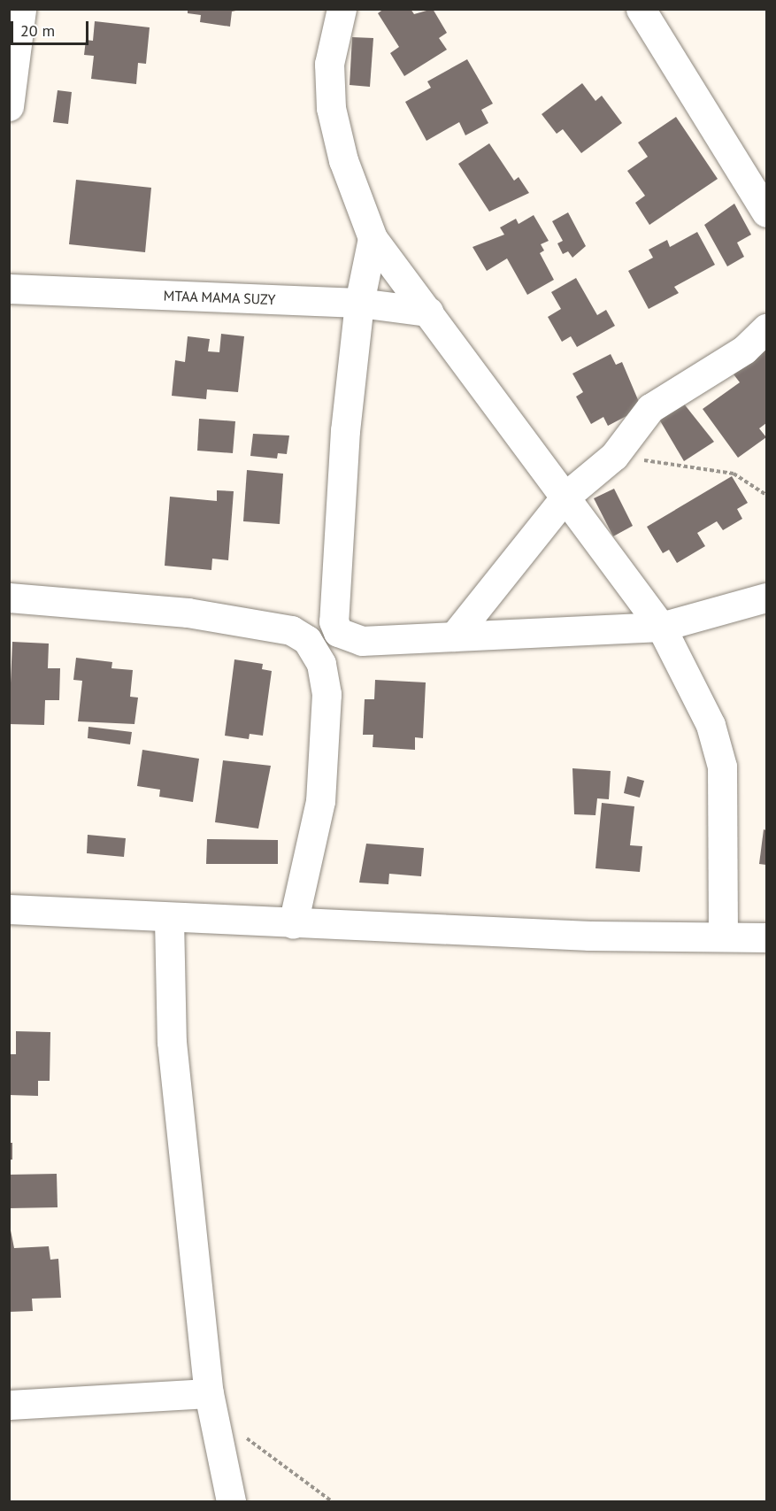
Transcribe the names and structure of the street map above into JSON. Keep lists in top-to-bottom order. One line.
{"streets":{"street":["MTAA MAMA SUZY"]},"scale_bar":"20 m"}
